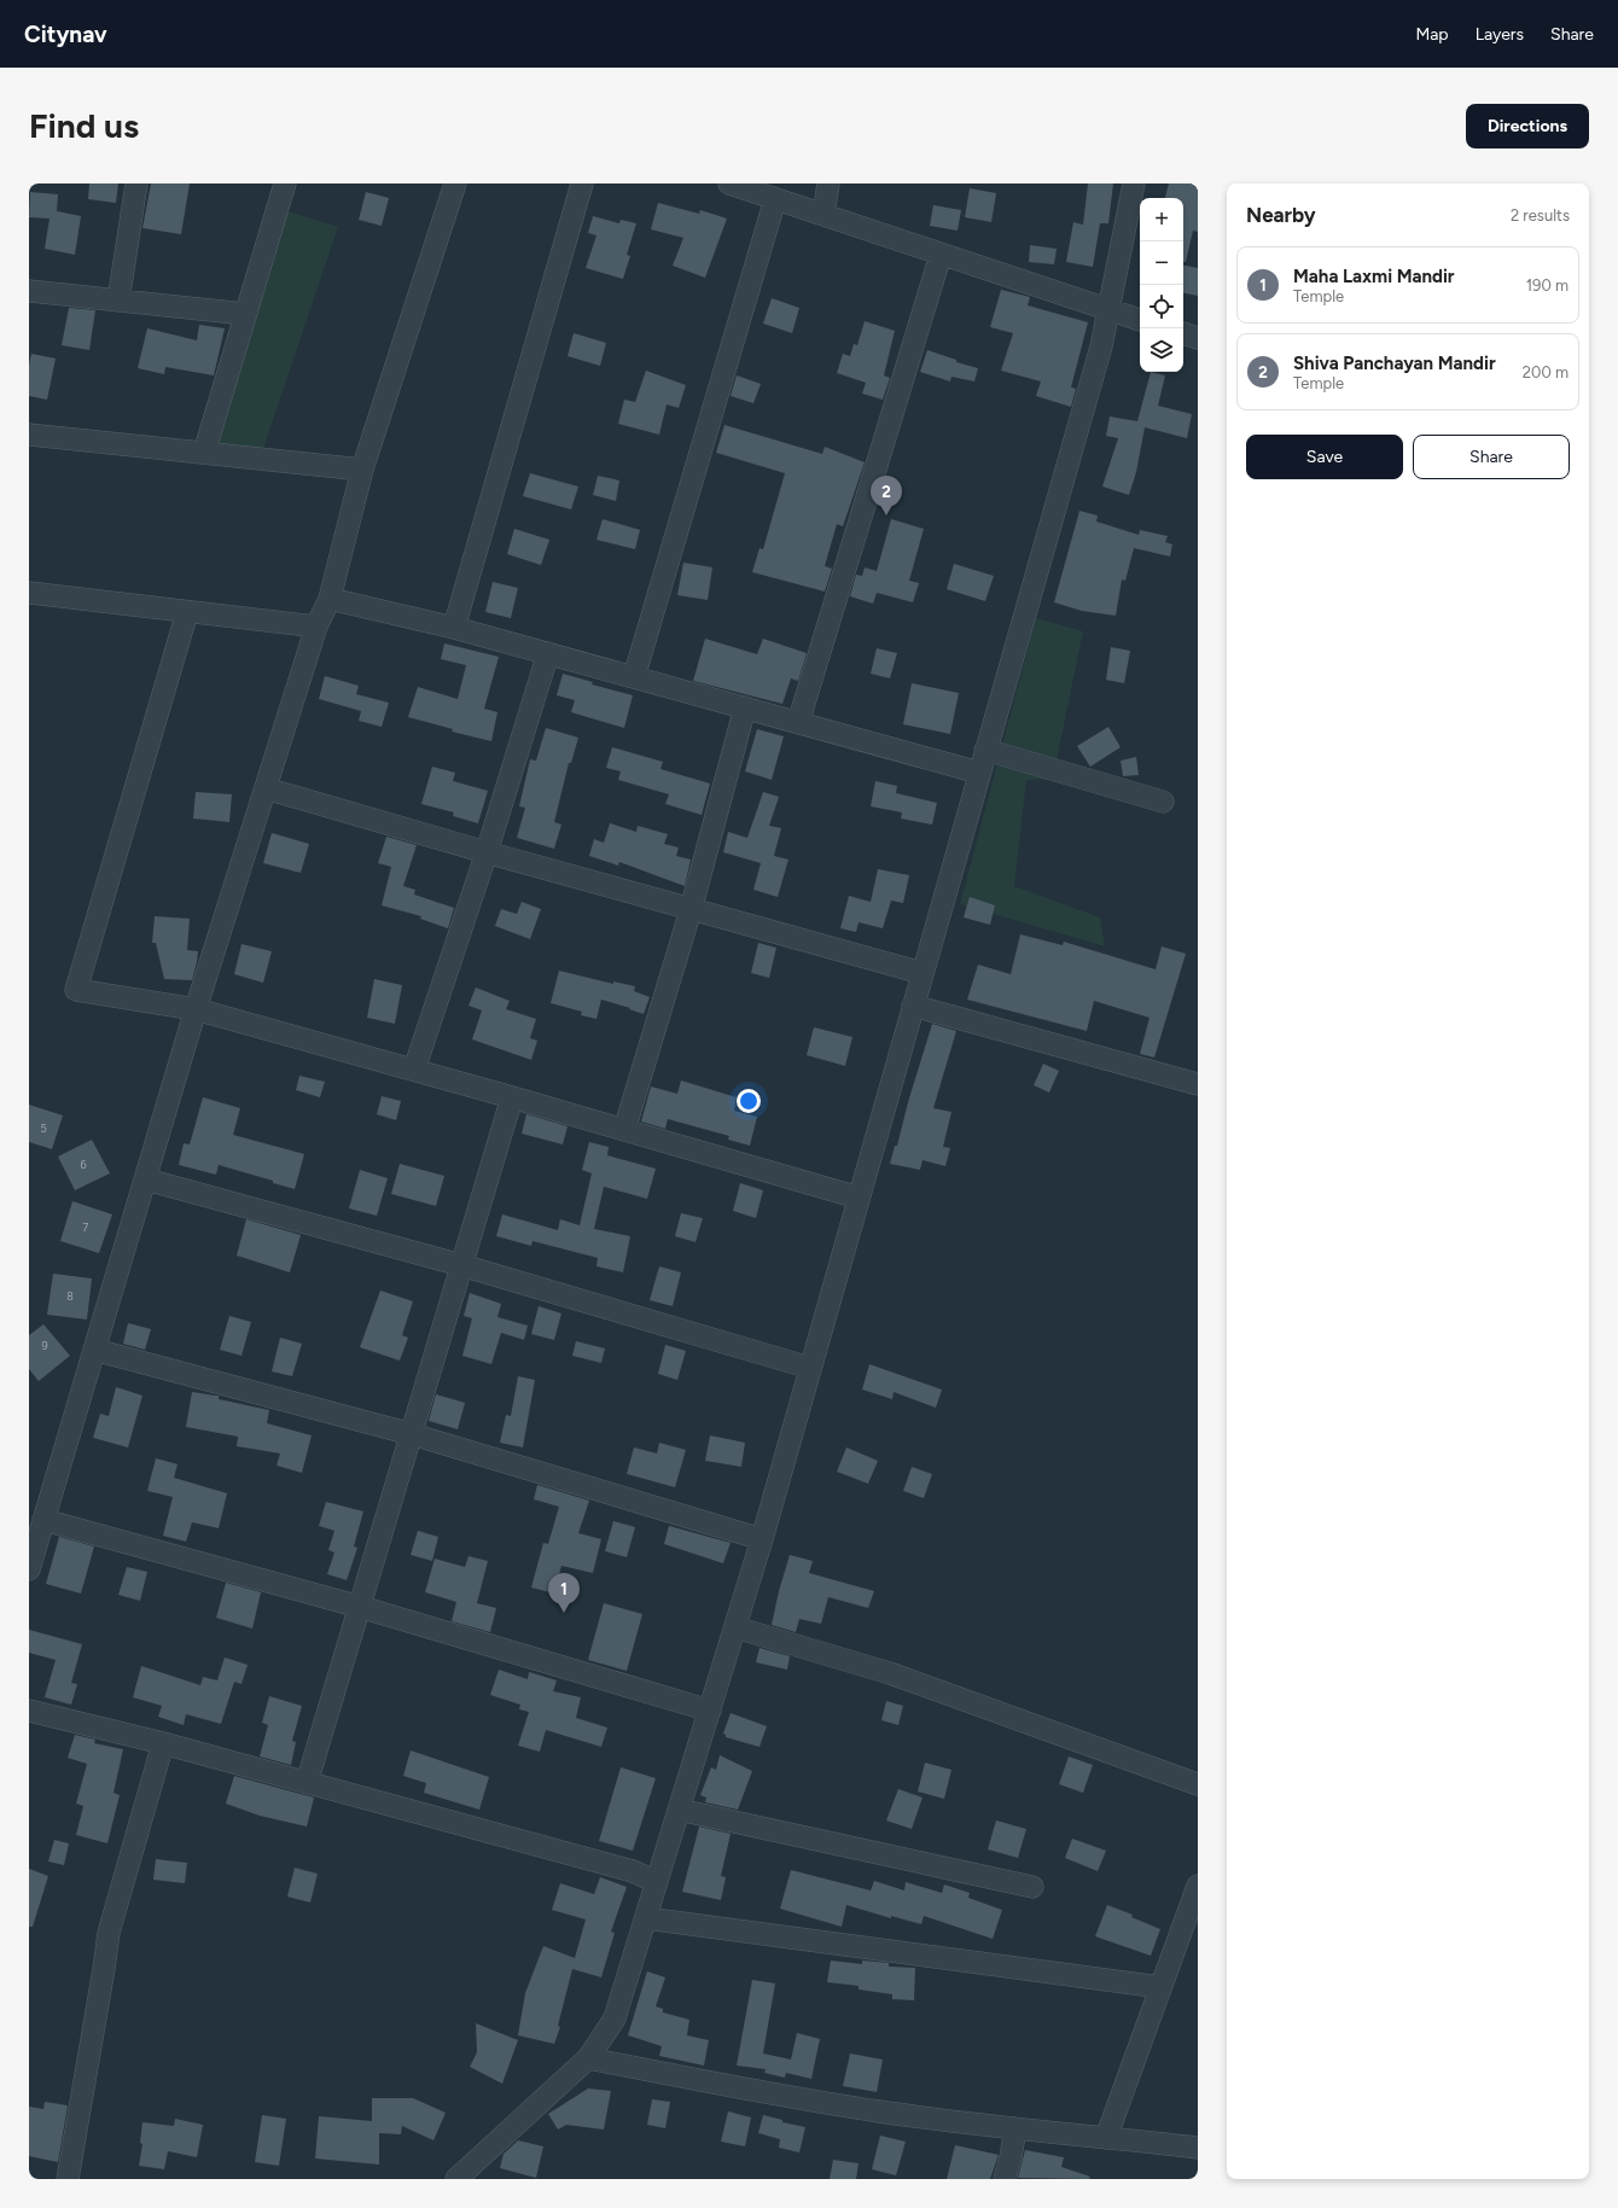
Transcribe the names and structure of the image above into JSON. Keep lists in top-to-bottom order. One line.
{"house_numbers":["5","6","7","8","9"],"page":{"header":"Citynav","nav":["Map","Layers","Share"],"buttons":["Directions",["Save","Share"]],"title":"Find us","heading":["Nearby","2 results"],"map_buttons":["+","−"],"list":[{"mark":"1","name":"Maha Laxmi Mandir","note":"Temple","value":"190 m"},{"mark":"2","name":"Shiva Panchayan Mandir","note":"Temple","value":"200 m"}],"pins":["2","1"]}}
